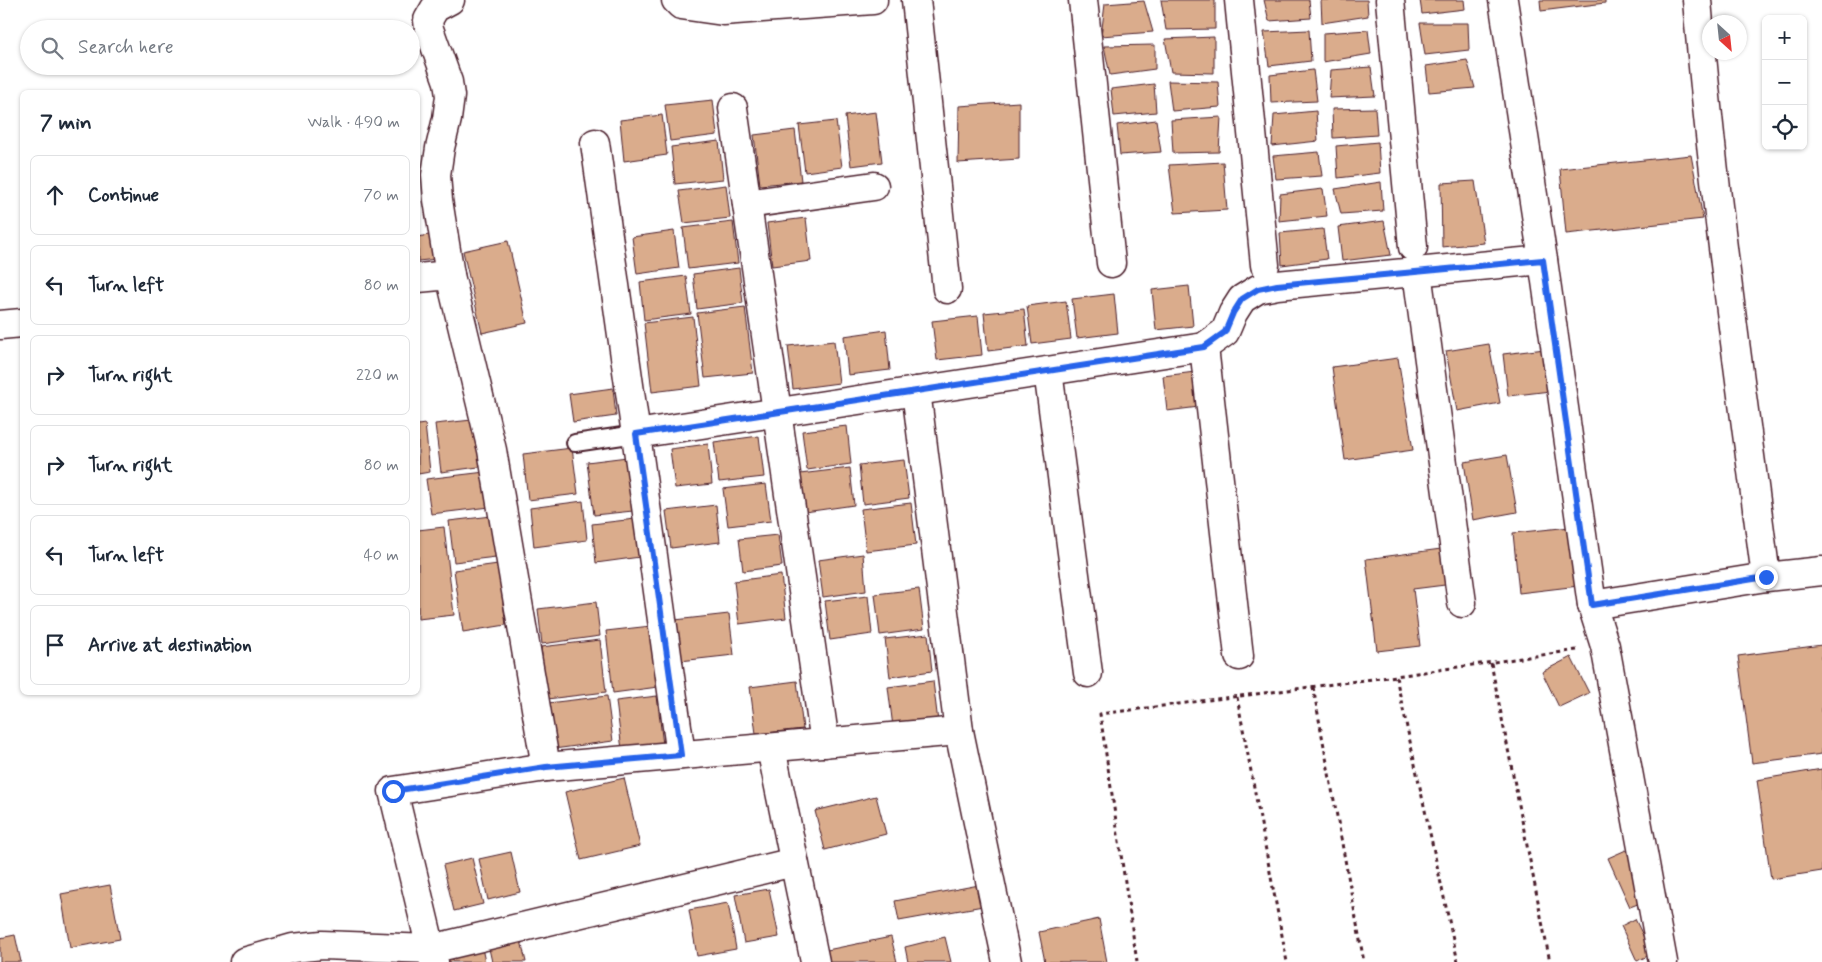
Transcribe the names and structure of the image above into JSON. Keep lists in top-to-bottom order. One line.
{"north":"bottom right","page":{"map_buttons":["+","−"],"search":"Search here","heading":["7 min","Walk · 490 m"],"list":[["Continue","70 m"],["Turn left","80 m"],["Turn right","220 m"],["Turn right","80 m"],["Turn left","40 m"],"Arrive at destination"]}}
